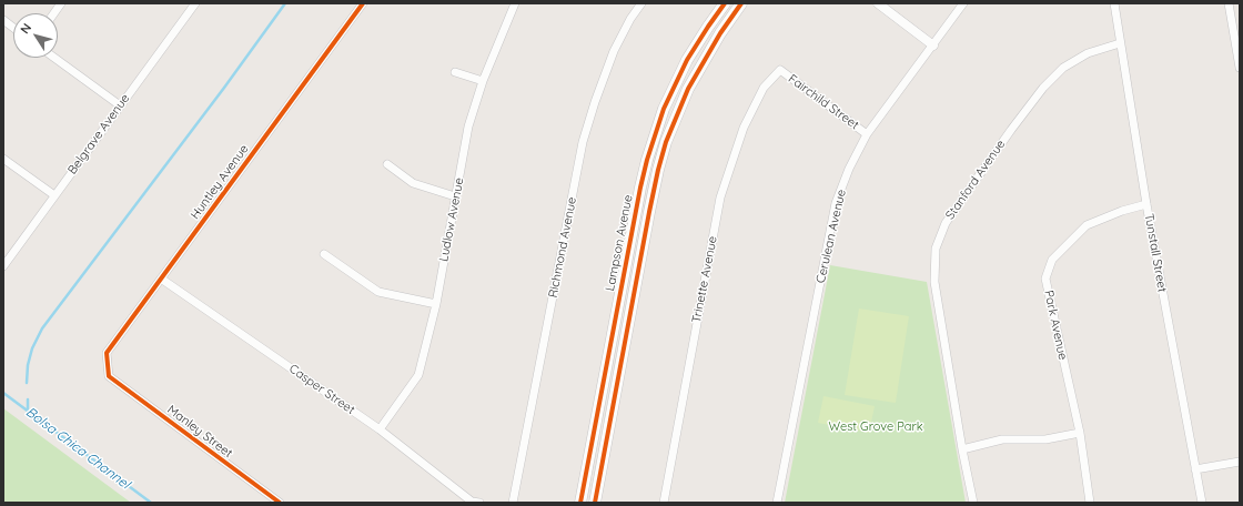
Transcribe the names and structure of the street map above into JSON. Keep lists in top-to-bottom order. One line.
{"streets":{"main road":["Lampson Avenue"],"street":["Fairchild Street","Belgrave Avenue","Stanford Avenue","Huntley Avenue","Ludlow Avenue","Cerulean Avenue","Richmond Avenue","Tunstall Street","Trinette Avenue","Park Avenue","Casper Street","Manley Street"]},"crossings":[["Fairchild Street","Cerulean Avenue"],["Fairchild Street","Trinette Avenue"],["Stanford Avenue","Tunstall Street"],["Huntley Avenue","Casper Street"],["Huntley Avenue","Manley Street"],["Ludlow Avenue","Casper Street"],["Tunstall Street","Park Avenue"]],"water":["Bolsa Chica Channel"],"parks":["West Grove Park"],"north":"top left"}
